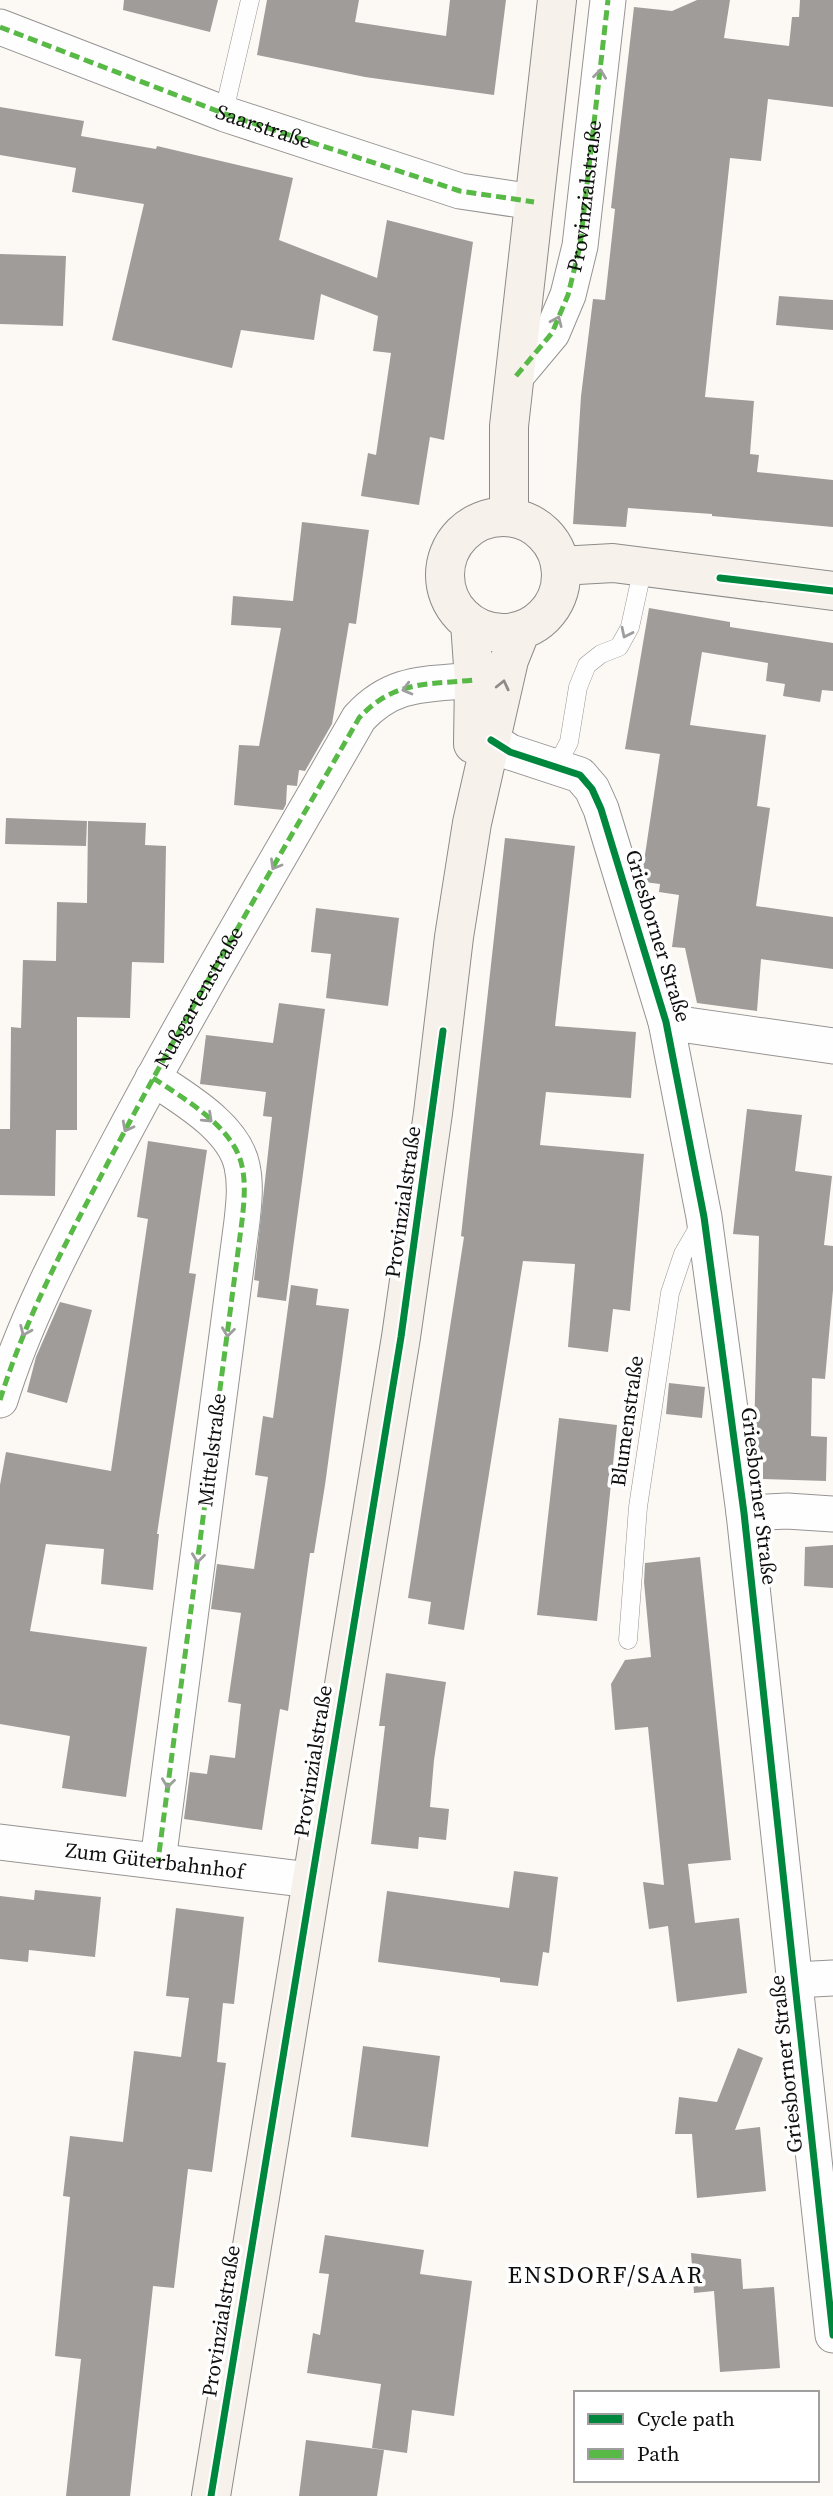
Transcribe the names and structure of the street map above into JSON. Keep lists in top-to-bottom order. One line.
{"streets":{"main road":["Provinzialstraße"],"street":["Saarstraße","Griesborner Straße","Nußgartenstraße","Mittelstraße","Zum Güterbahnhof"],"lane":["Blumenstraße"]},"crossings":[["Provinzialstraße","Griesborner Straße"],["Provinzialstraße","Nußgartenstraße"],["Provinzialstraße","Zum Güterbahnhof"],["Griesborner Straße","Blumenstraße"],["Nußgartenstraße","Mittelstraße"],["Mittelstraße","Zum Güterbahnhof"]],"one_way":["Nußgartenstraße","Mittelstraße"],"districts":["ENSDORF/SAAR"],"legend":["Cycle path","Path"]}
